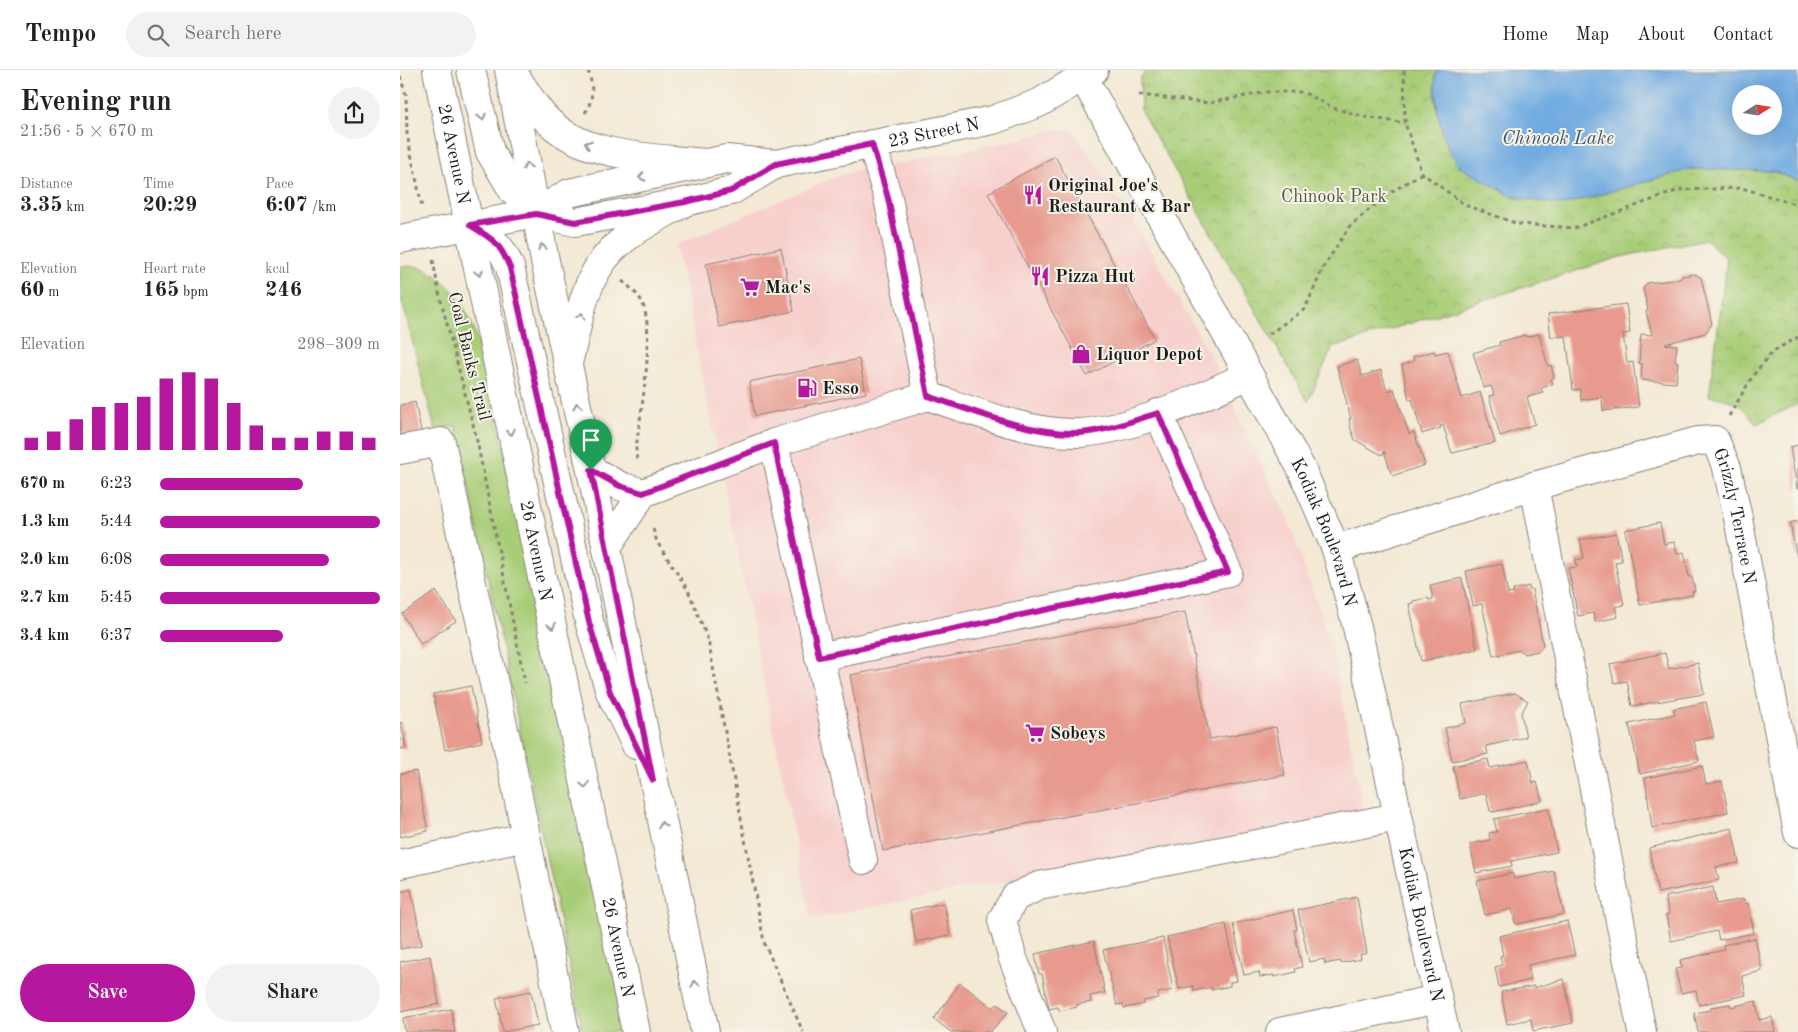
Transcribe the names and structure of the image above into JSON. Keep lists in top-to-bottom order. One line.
{"streets":{"main road":["23 Street N","26 Avenue N","Grizzly Terrace N","Kodiak Boulevard N"],"path":["Coal Banks Trail"]},"crossings":[["23 Street N","26 Avenue N"],["23 Street N","Kodiak Boulevard N"],["Grizzly Terrace N","Kodiak Boulevard N"]],"water":["Chinook Lake"],"parks":["Chinook Park"],"places":{"restaurant":["Original Joe's Restaurant & Bar","Pizza Hut"],"supermarket":["Mac's","Sobeys"],"shop":["Liquor Depot"],"fuel station":["Esso"]},"north":"right","page":{"header":"Tempo","search":"Search here","nav":["Home","Map","About","Contact"],"heading":["Evening run","21:56 · 5 × 670 m"],"stats":[["Distance","3.35 km"],["Time","20:29"],["Pace","6:07 /km"],["Elevation","60 m"],["Heart rate","165 bpm"],["kcal","246"]],"chart":["Elevation","298–309 m"],"list":[{"name":"670 m","note":"6:23"},{"name":"1.3 km","note":"5:44"},{"name":"2.0 km","note":"6:08"},{"name":"2.7 km","note":"5:45"},{"name":"3.4 km","note":"6:37"}],"buttons":["Save","Share"]}}
